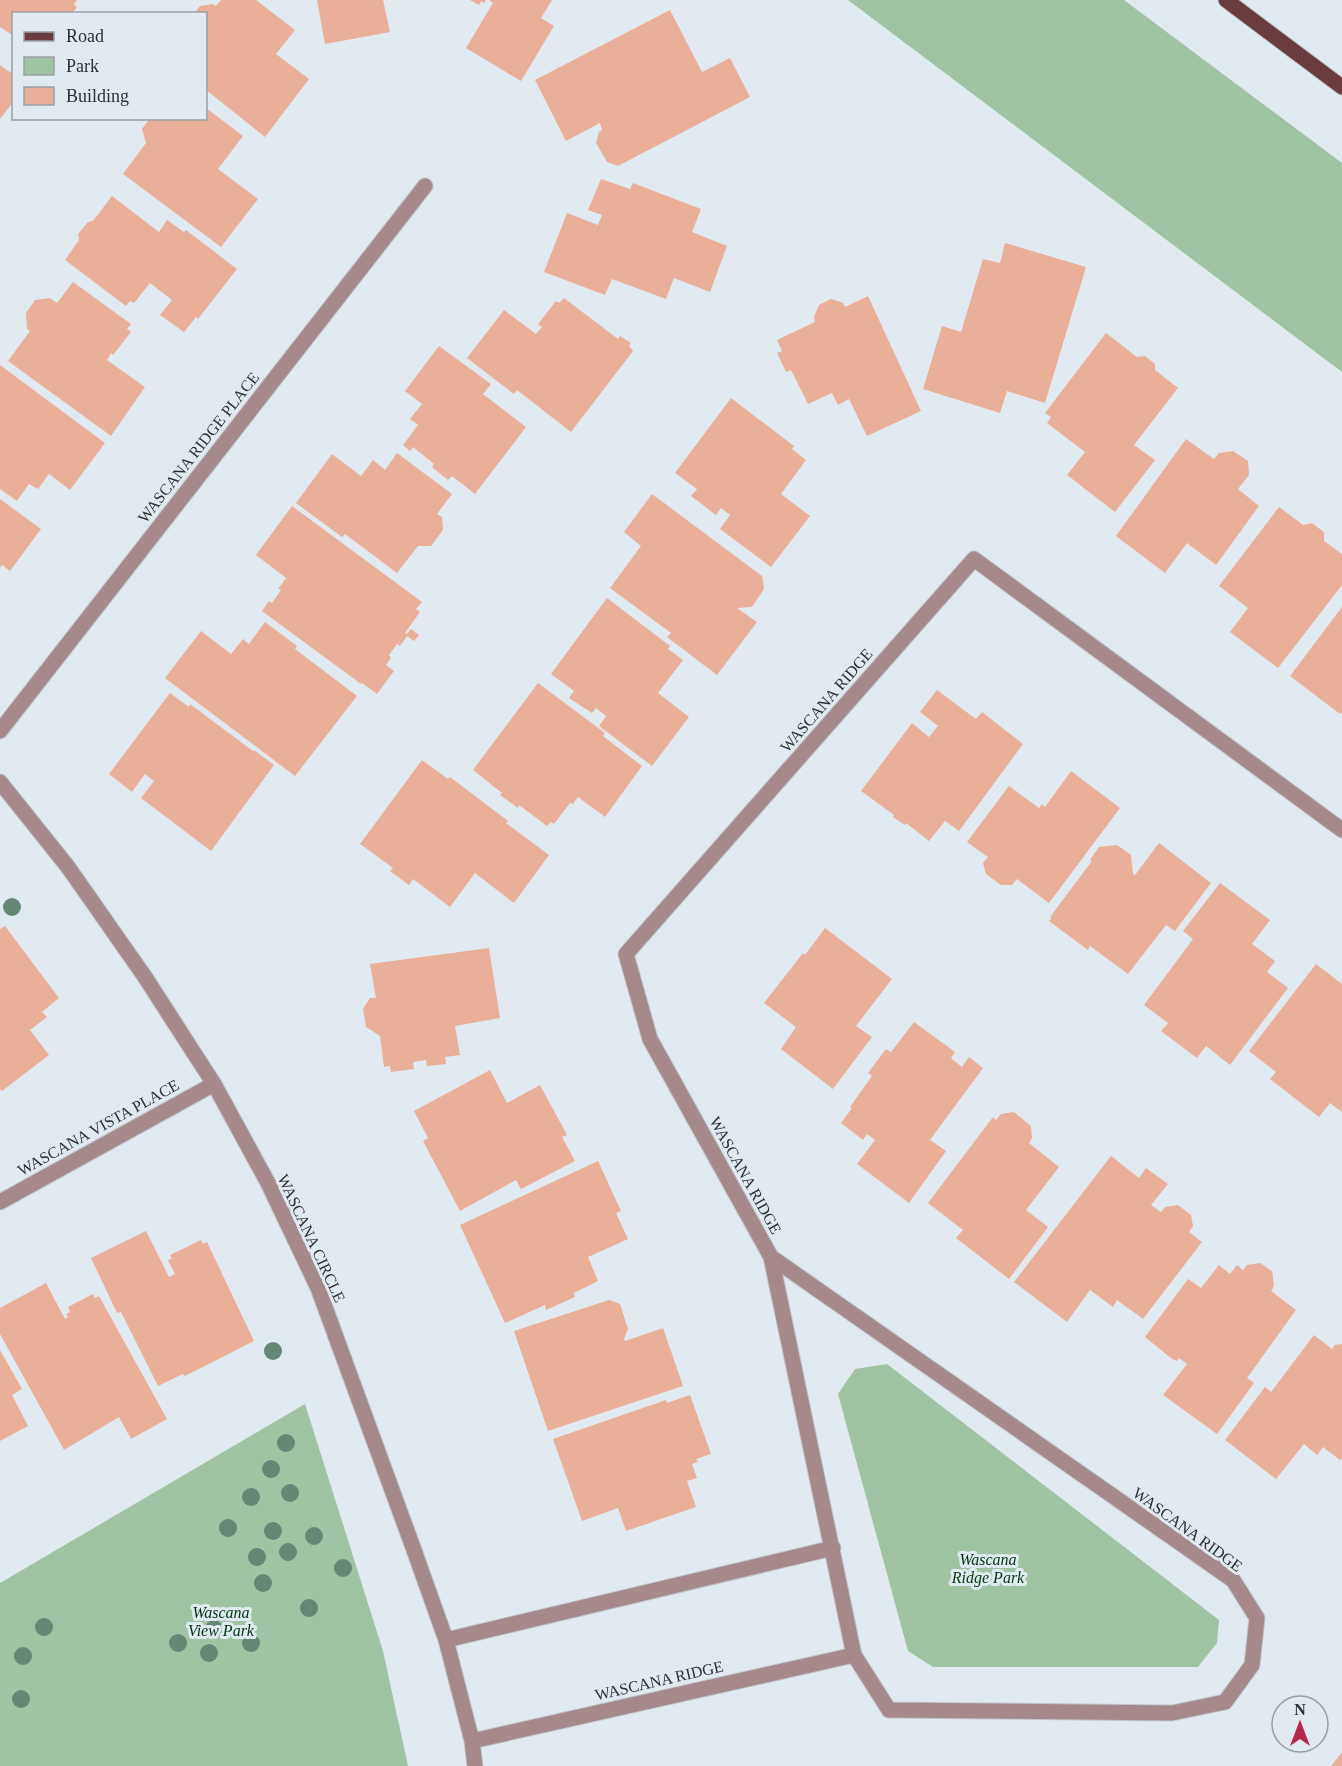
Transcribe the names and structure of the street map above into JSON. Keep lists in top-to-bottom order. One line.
{"streets":{"street":["WASCANA RIDGE PLACE","WASCANA RIDGE","WASCANA VISTA PLACE","WASCANA CIRCLE"]},"crossings":[["WASCANA RIDGE","WASCANA CIRCLE"],["WASCANA VISTA PLACE","WASCANA CIRCLE"]],"parks":["Wascana Ridge Park","Wascana View Park"],"legend":["Road","Park","Building"],"north":"top"}
